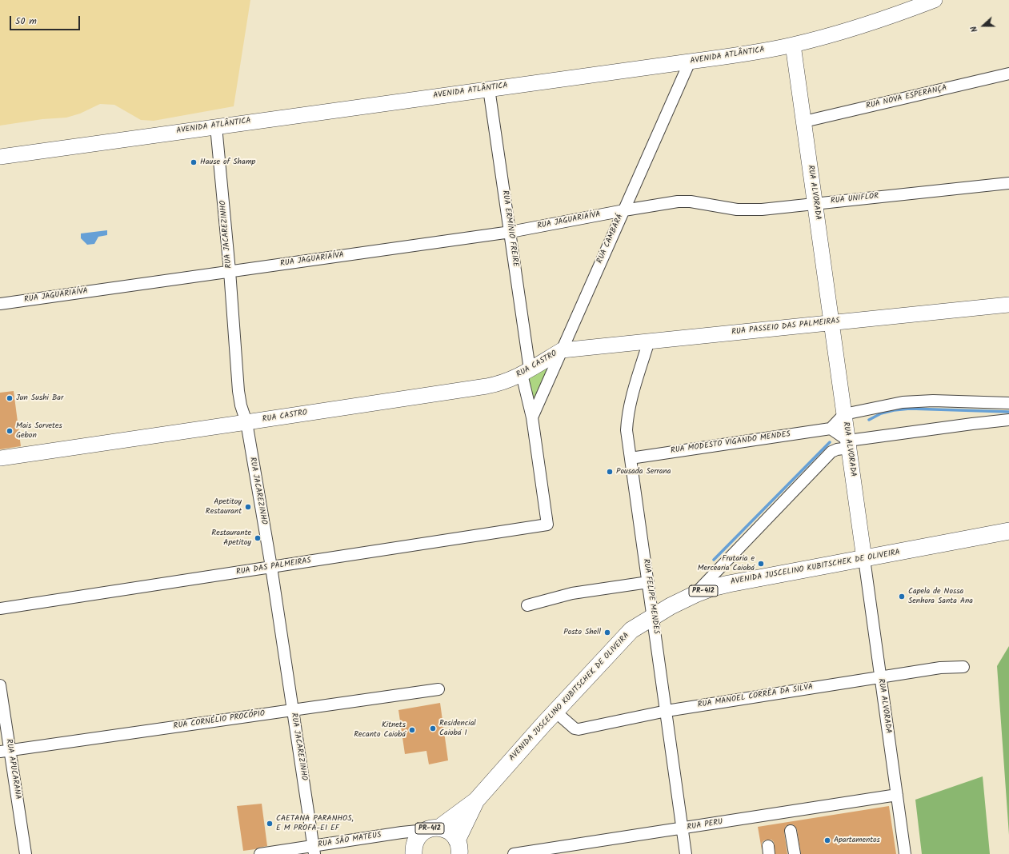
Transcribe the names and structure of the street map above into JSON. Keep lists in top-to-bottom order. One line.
{"streets":{"main road":["AVENIDA JUSCELINO KUBITSCHEK DE OLIVEIRA","PR-412"],"street":["AVENIDA ATLÂNTICA","RUA NOVA ESPERANÇA","RUA ALVORADA","RUA UNIFLOR","RUA JAGUARIAÍVA","RUA ERMÍNIO FREIRE","RUA JACAREZINHO","RUA CAMBARÁ","RUA PASSEIO DAS PALMEIRAS","RUA CASTRO","RUA MODESTO VIGANDO MENDES","RUA DAS PALMEIRAS","RUA FELIPE MENDES","RUA MANOEL CORRÊA DA SILVA","RUA CORNÉLIO PROCÓPIO","RUA APUCARANA","RUA PERU","RUA SÃO MATEUS"]},"crossings":[["AVENIDA ATLÂNTICA","RUA ALVORADA"],["AVENIDA ATLÂNTICA","RUA ERMÍNIO FREIRE"],["AVENIDA ATLÂNTICA","RUA JACAREZINHO"],["AVENIDA ATLÂNTICA","RUA CAMBARÁ"],["RUA NOVA ESPERANÇA","RUA ALVORADA"],["RUA ALVORADA","RUA UNIFLOR"],["RUA ALVORADA","RUA PASSEIO DAS PALMEIRAS"],["RUA ALVORADA","AVENIDA JUSCELINO KUBITSCHEK DE OLIVEIRA"],["RUA ALVORADA","RUA MANOEL CORRÊA DA SILVA"],["RUA ALVORADA","RUA PERU"],["RUA UNIFLOR","RUA JAGUARIAÍVA"],["RUA UNIFLOR","RUA CAMBARÁ"],["RUA JAGUARIAÍVA","RUA ERMÍNIO FREIRE"],["RUA JAGUARIAÍVA","RUA JACAREZINHO"],["RUA JAGUARIAÍVA","RUA CAMBARÁ"],["RUA ERMÍNIO FREIRE","RUA CAMBARÁ"],["RUA ERMÍNIO FREIRE","RUA CASTRO"],["RUA ERMÍNIO FREIRE","RUA DAS PALMEIRAS"],["RUA JACAREZINHO","RUA CASTRO"],["RUA JACAREZINHO","RUA DAS PALMEIRAS"],["RUA JACAREZINHO","RUA CORNÉLIO PROCÓPIO"],["RUA JACAREZINHO","RUA SÃO MATEUS"],["RUA CAMBARÁ","RUA PASSEIO DAS PALMEIRAS"],["RUA CAMBARÁ","RUA CASTRO"],["RUA PASSEIO DAS PALMEIRAS","RUA CASTRO"],["RUA PASSEIO DAS PALMEIRAS","RUA FELIPE MENDES"],["RUA MODESTO VIGANDO MENDES","RUA FELIPE MENDES"],["AVENIDA JUSCELINO KUBITSCHEK DE OLIVEIRA","PR-412"],["AVENIDA JUSCELINO KUBITSCHEK DE OLIVEIRA","RUA FELIPE MENDES"],["AVENIDA JUSCELINO KUBITSCHEK DE OLIVEIRA","RUA MANOEL CORRÊA DA SILVA"],["AVENIDA JUSCELINO KUBITSCHEK DE OLIVEIRA","RUA SÃO MATEUS"],["PR-412","RUA SÃO MATEUS"],["RUA FELIPE MENDES","RUA MANOEL CORRÊA DA SILVA"],["RUA FELIPE MENDES","RUA PERU"],["RUA CORNÉLIO PROCÓPIO","RUA APUCARANA"]],"places":["Hause of Shamp","Jun Sushi Bar","Mais Sorvetes Gebon","Pousada Serrana","Apetitoy Restaurant","Restaurante Apetitoy","Frutaria e Mercearia Caiobá","Capela de Nossa Senhora Santa Ana","Posto Shell","Residencial Caiobá I","Kitnets Recanto Caiobá","CAETANA PARANHOS, E M PROFA-EI EF","Apartamentos"],"scale_bar":"50 m","north":"left"}
